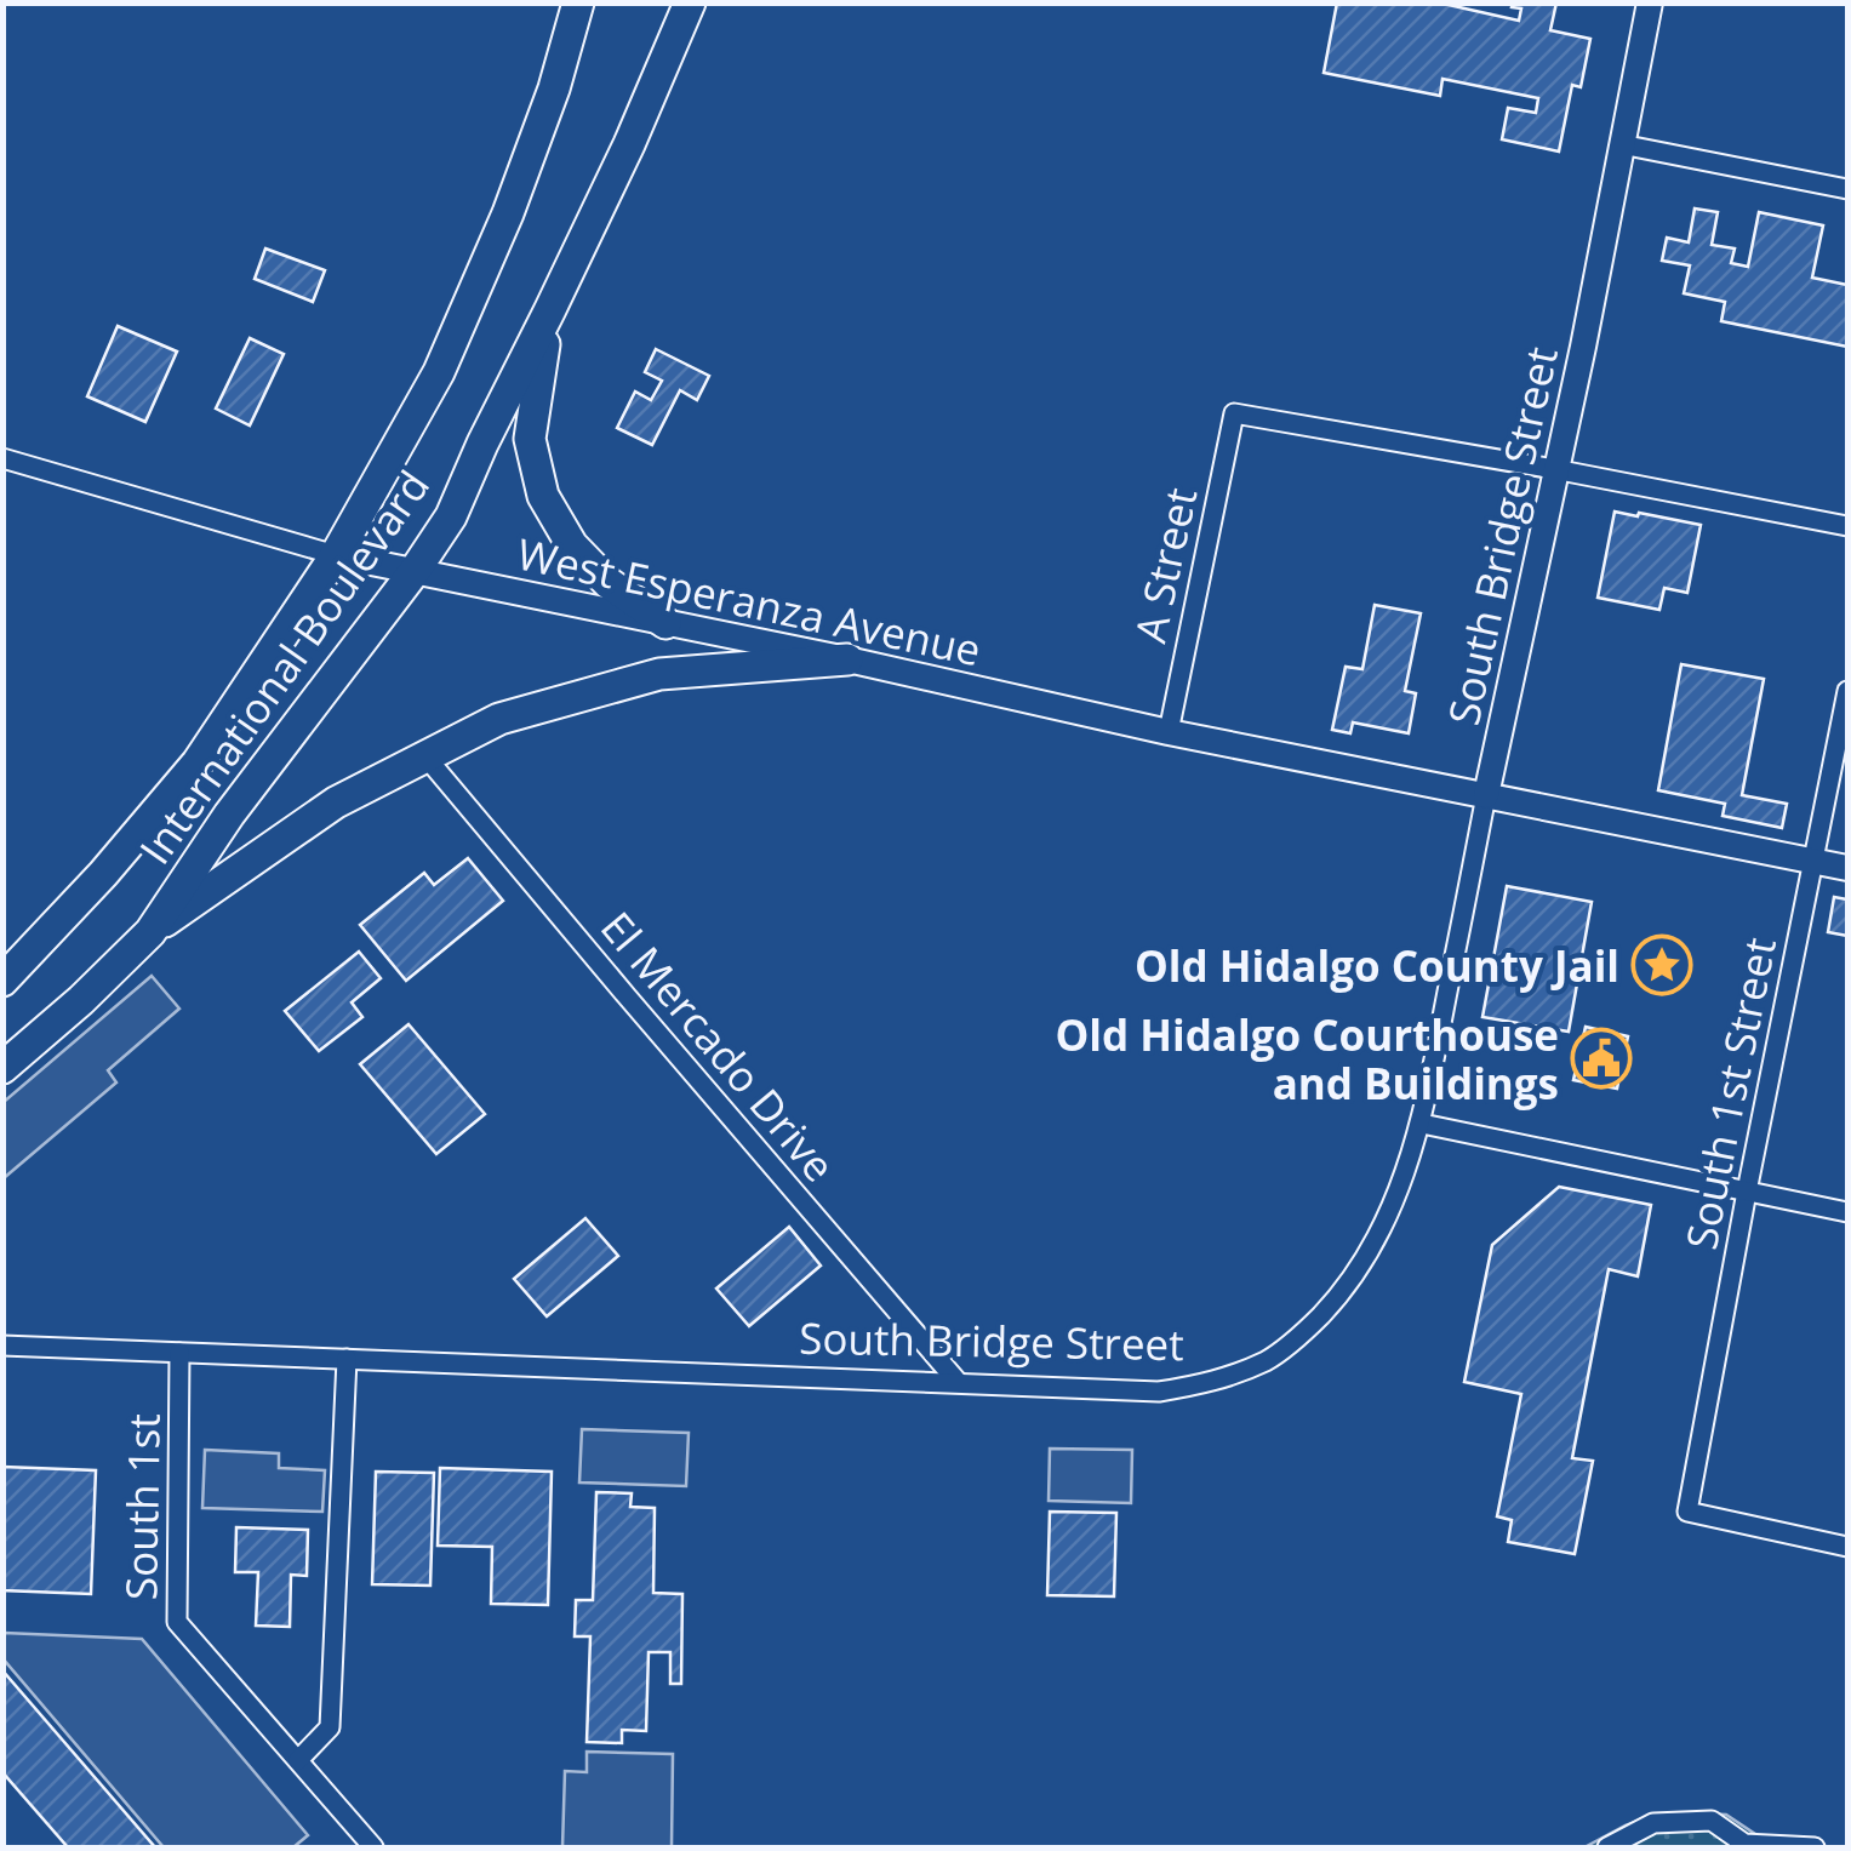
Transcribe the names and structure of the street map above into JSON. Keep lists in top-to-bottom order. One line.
{"streets":{"main road":["International Boulevard"],"street":["South Bridge Street","A Street","West Esperanza Avenue","El Mercado Drive","South 1st Street","South 1st"]},"crossings":[["South Bridge Street","A Street"],["South Bridge Street","West Esperanza Avenue"],["South Bridge Street","El Mercado Drive"],["South Bridge Street","South 1st"],["A Street","West Esperanza Avenue"],["West Esperanza Avenue","International Boulevard"],["West Esperanza Avenue","South 1st Street"]],"places":{"place":["Old Hidalgo County Jail"],"public building":["Old Hidalgo Courthouse and Buildings"]}}
